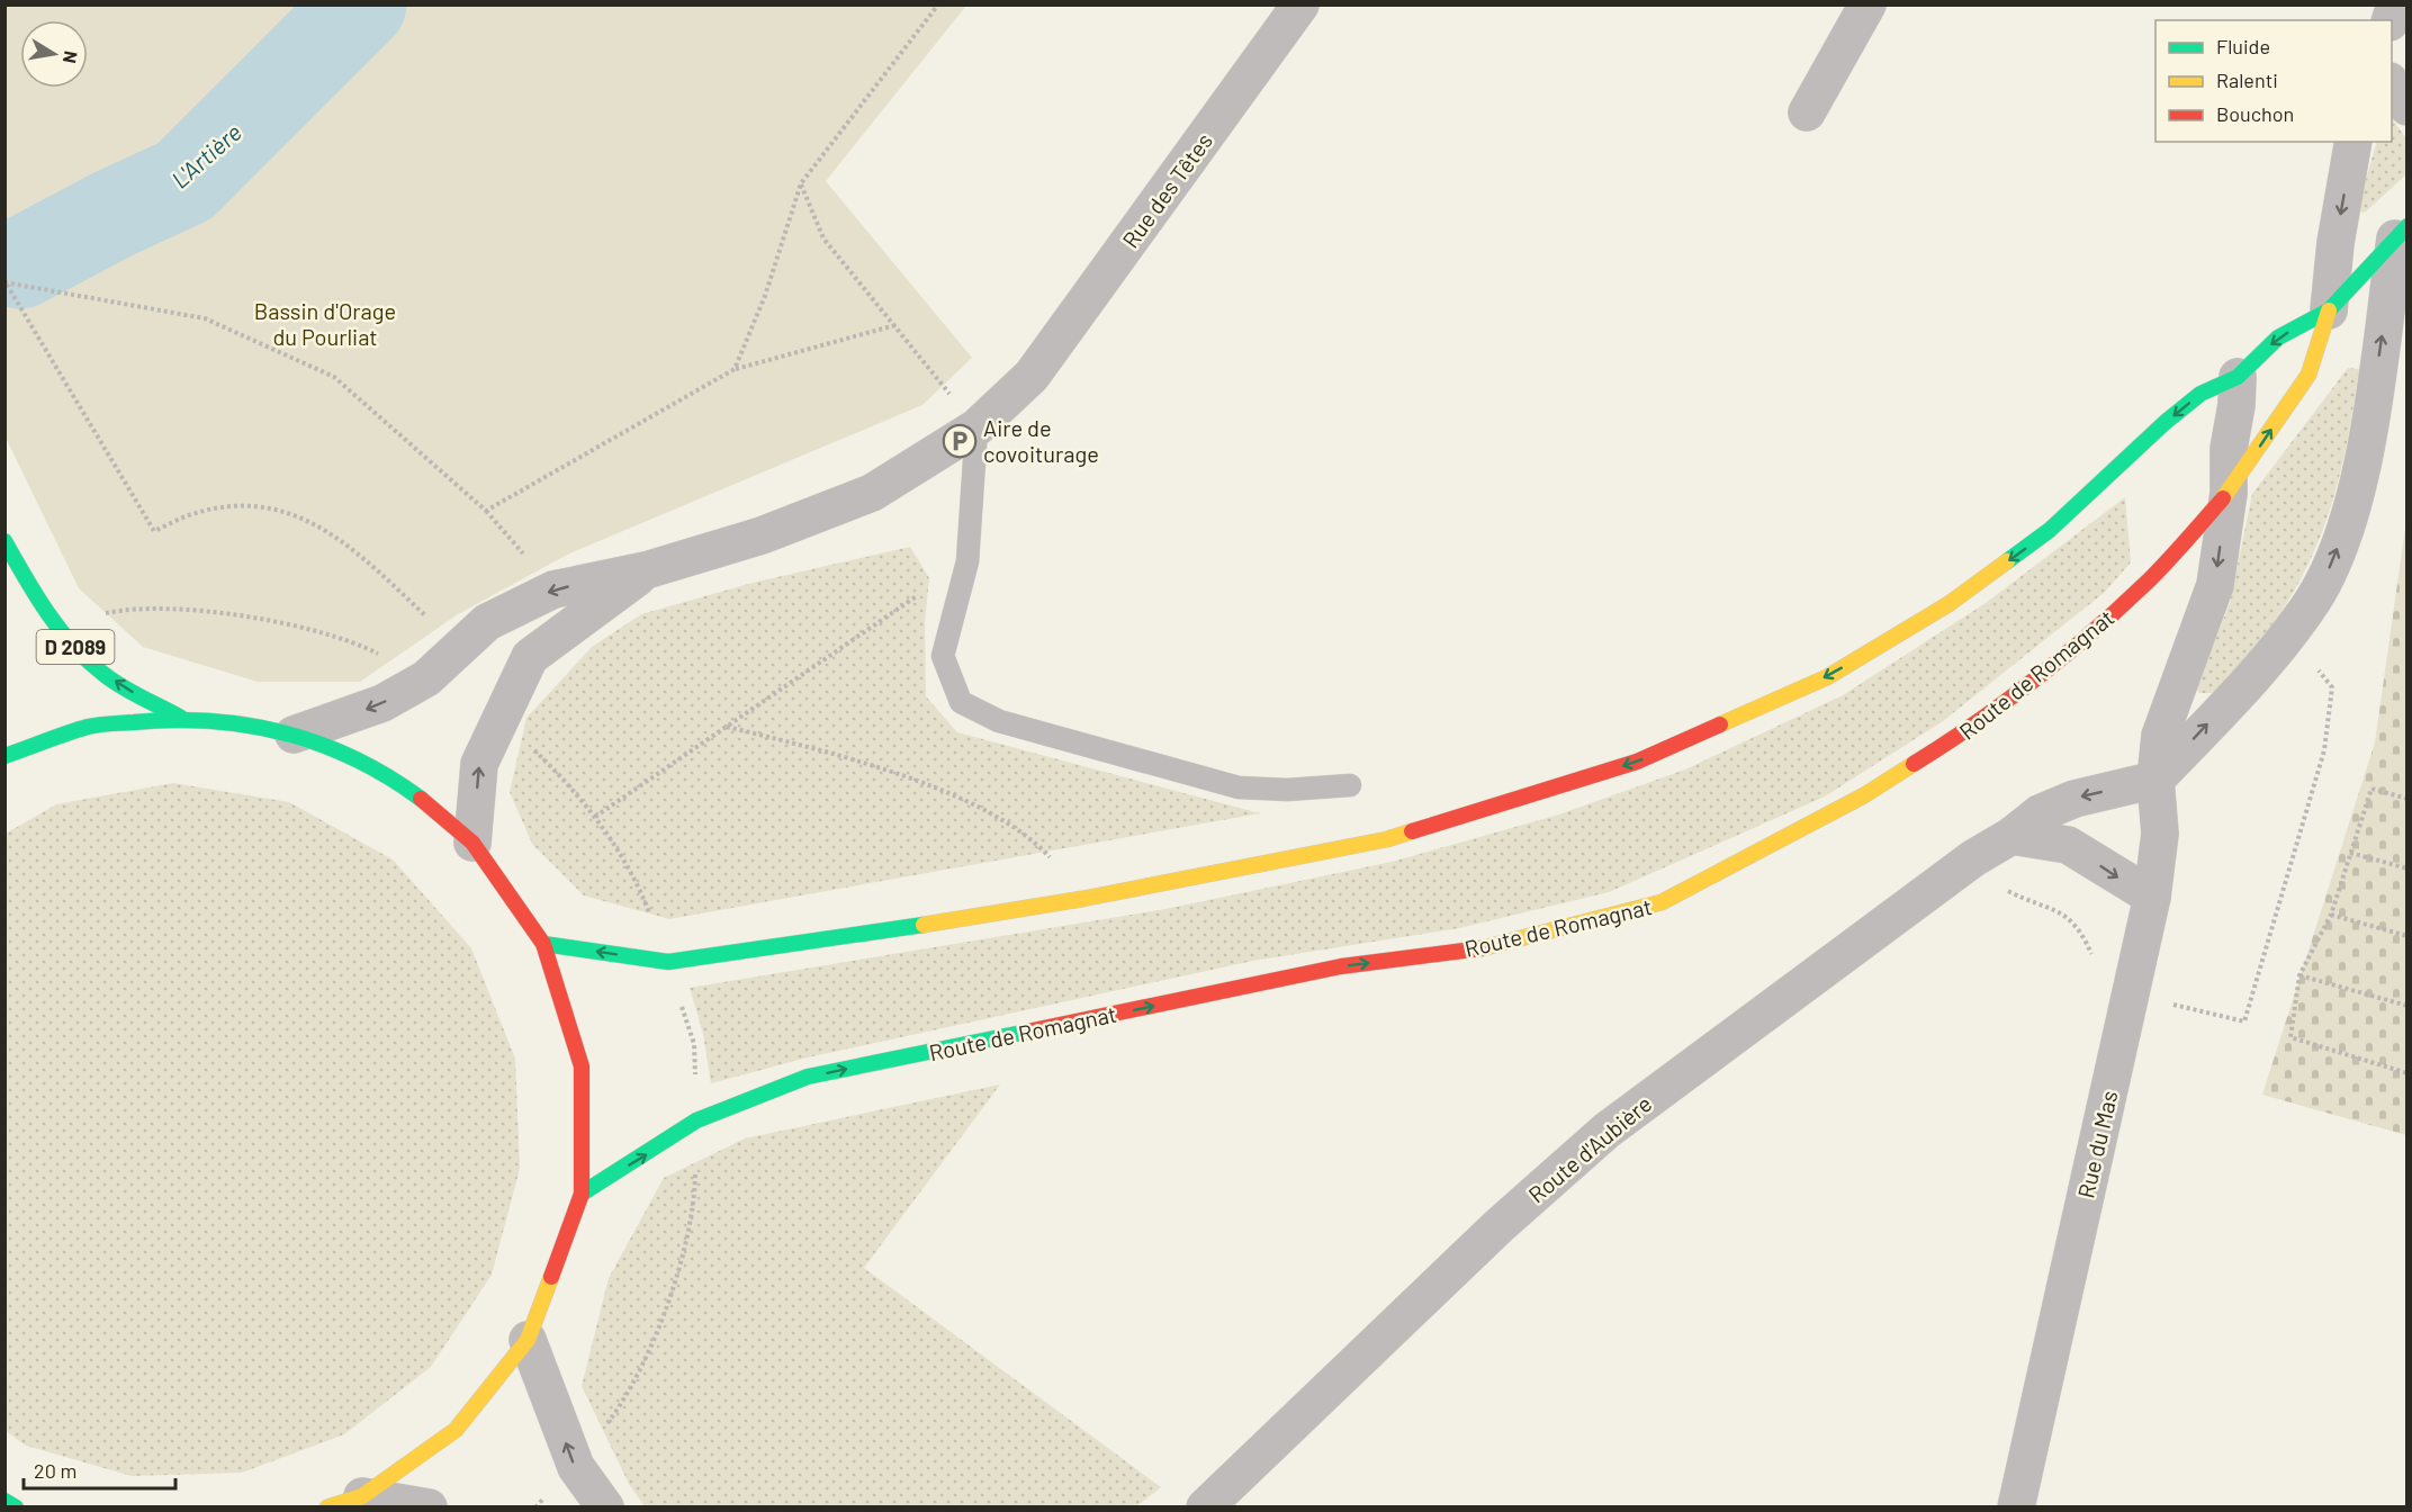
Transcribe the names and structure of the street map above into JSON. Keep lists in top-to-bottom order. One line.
{"streets":{"main road":["D 2089","Route de Romagnat"],"street":["Rue des Têtes","Rue du Mas","Route d'Aubière"]},"crossings":[["Route de Romagnat","Rue du Mas"],["Rue du Mas","Route d'Aubière"]],"water":["L'Artière"],"parks":["Bassin d'Orage du Pourliat"],"places":{"parking":["Aire de covoiturage"]},"legend":["Fluide","Ralenti","Bouchon"],"scale_bar":"20 m","north":"right"}
